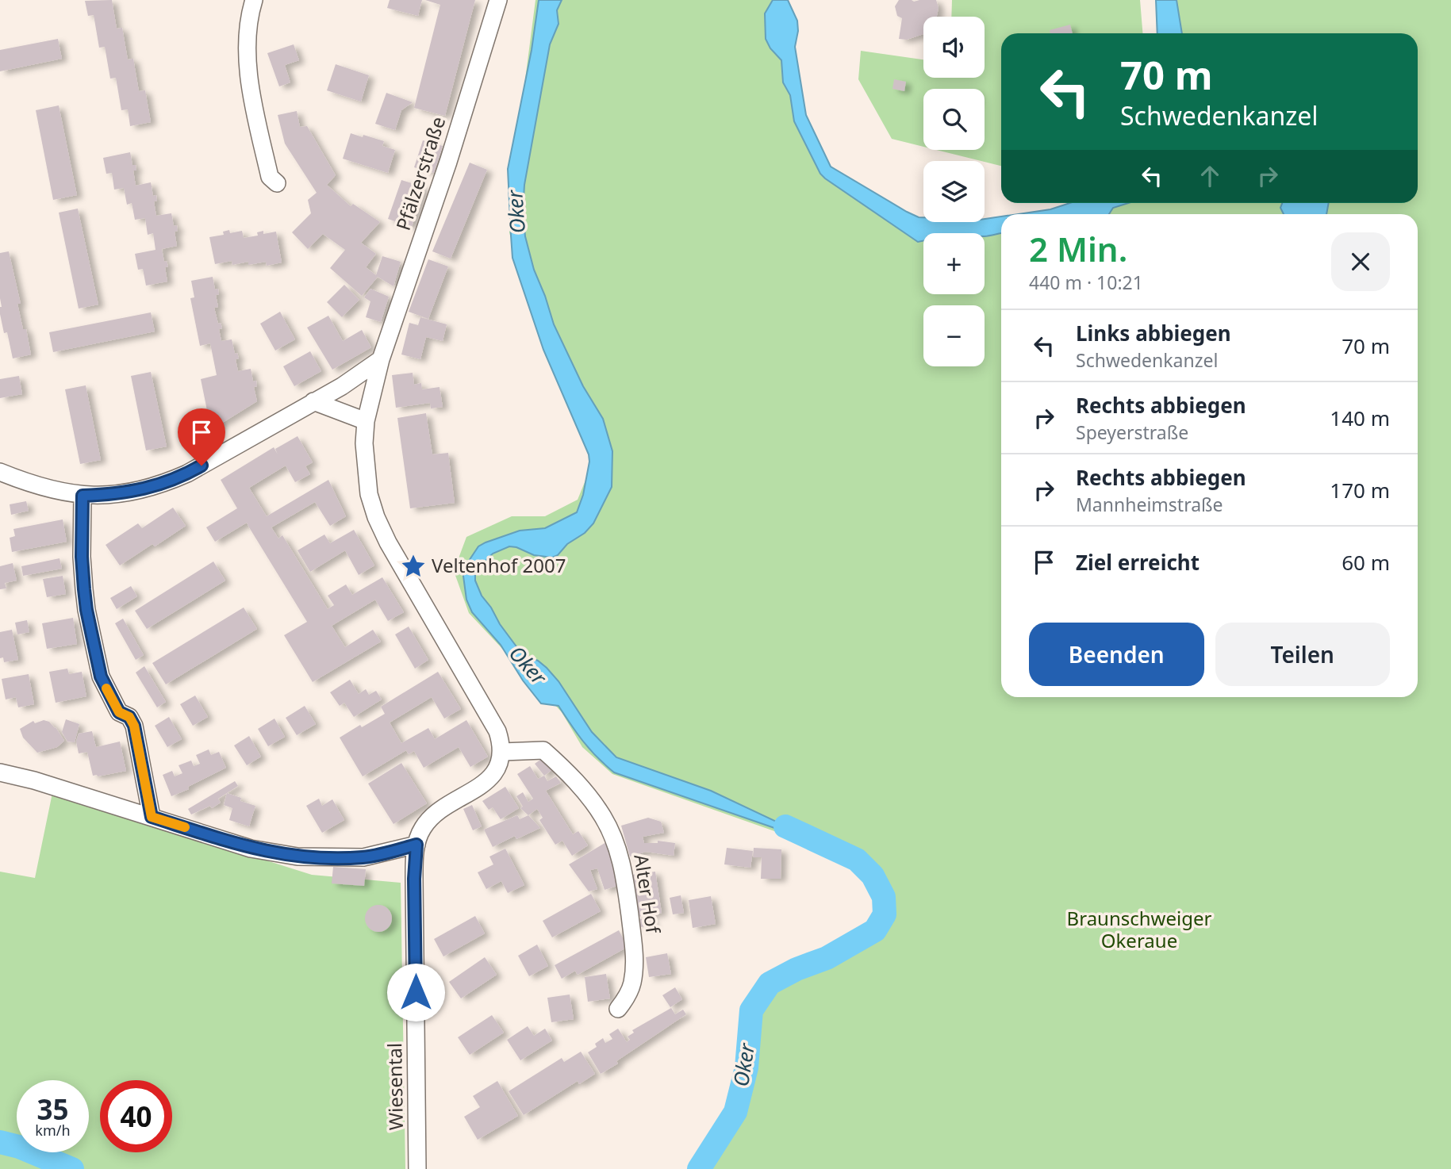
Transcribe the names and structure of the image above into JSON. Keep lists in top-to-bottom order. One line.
{"streets":{"street":["Pfälzerstraße","Alter Hof","Wiesental"]},"crossings":[["Pfälzerstraße","Alter Hof"],["Pfälzerstraße","Wiesental"],["Alter Hof","Wiesental"]],"water":["Oker"],"parks":["Braunschweiger Okeraue"],"places":{"place":["Veltenhof 2007"]},"page":{"map_buttons":["+","−"],"turn":["70 m","Schwedenkanzel"],"heading":["2 Min.","440 m · 10:21"],"list":[{"name":"Links abbiegen","note":"Schwedenkanzel","value":"70 m"},{"name":"Rechts abbiegen","note":"Speyerstraße","value":"140 m"},{"name":"Rechts abbiegen","note":"Mannheimstraße","value":"170 m"},{"name":"Ziel erreicht","value":"60 m"}],"buttons":["Beenden","Teilen"],"speed":"35 km/h","limit":"40"}}
